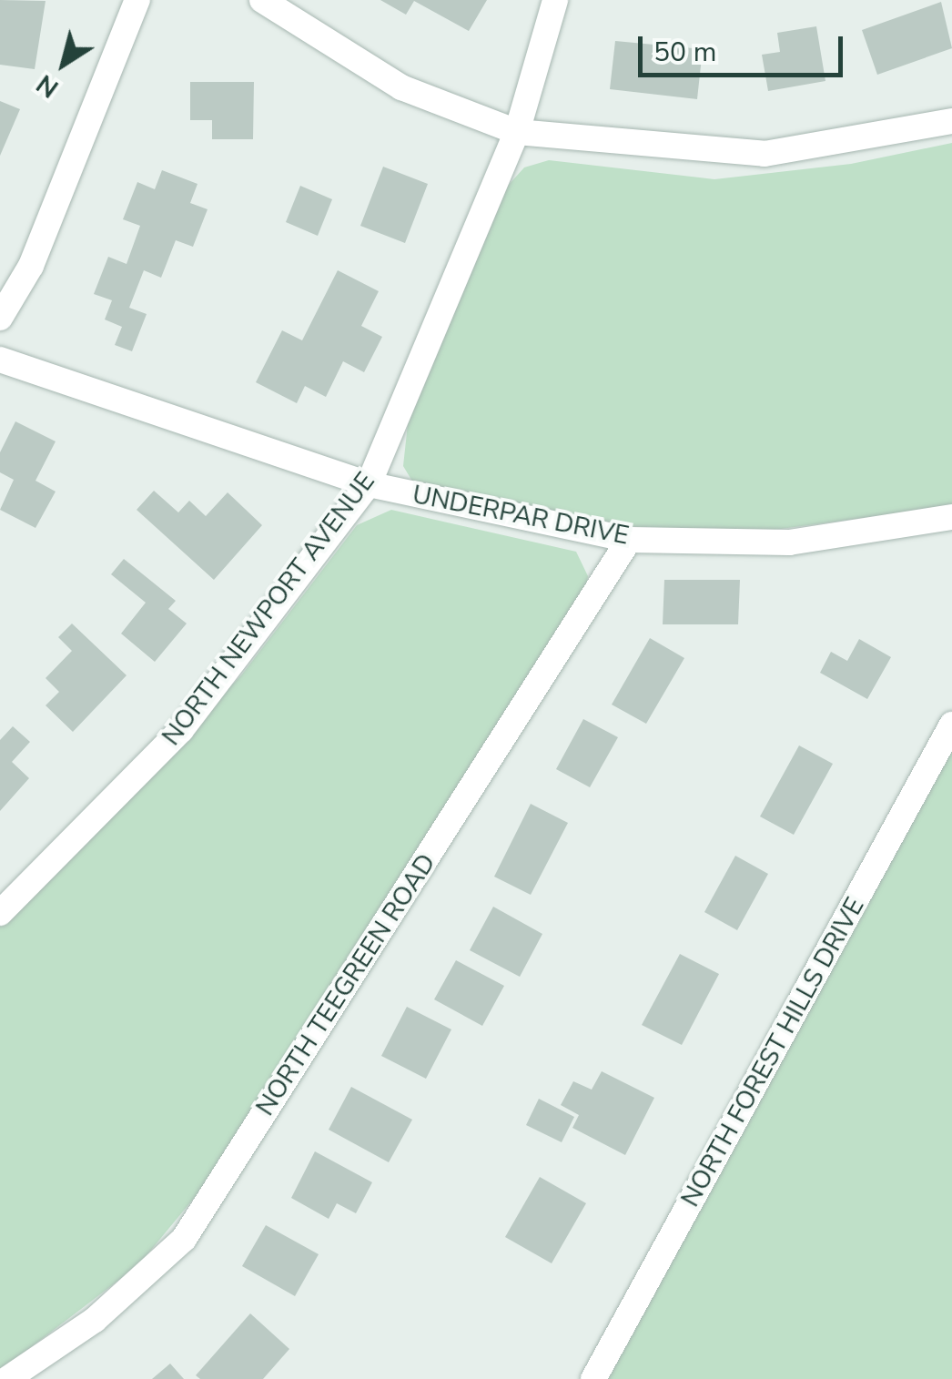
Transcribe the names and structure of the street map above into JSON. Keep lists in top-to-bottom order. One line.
{"streets":{"street":["UNDERPAR DRIVE","NORTH NEWPORT AVENUE","NORTH TEEGREEN ROAD","NORTH FOREST HILLS DRIVE"]},"crossings":[["UNDERPAR DRIVE","NORTH NEWPORT AVENUE"],["UNDERPAR DRIVE","NORTH TEEGREEN ROAD"]],"scale_bar":"50 m","north":"bottom left"}
